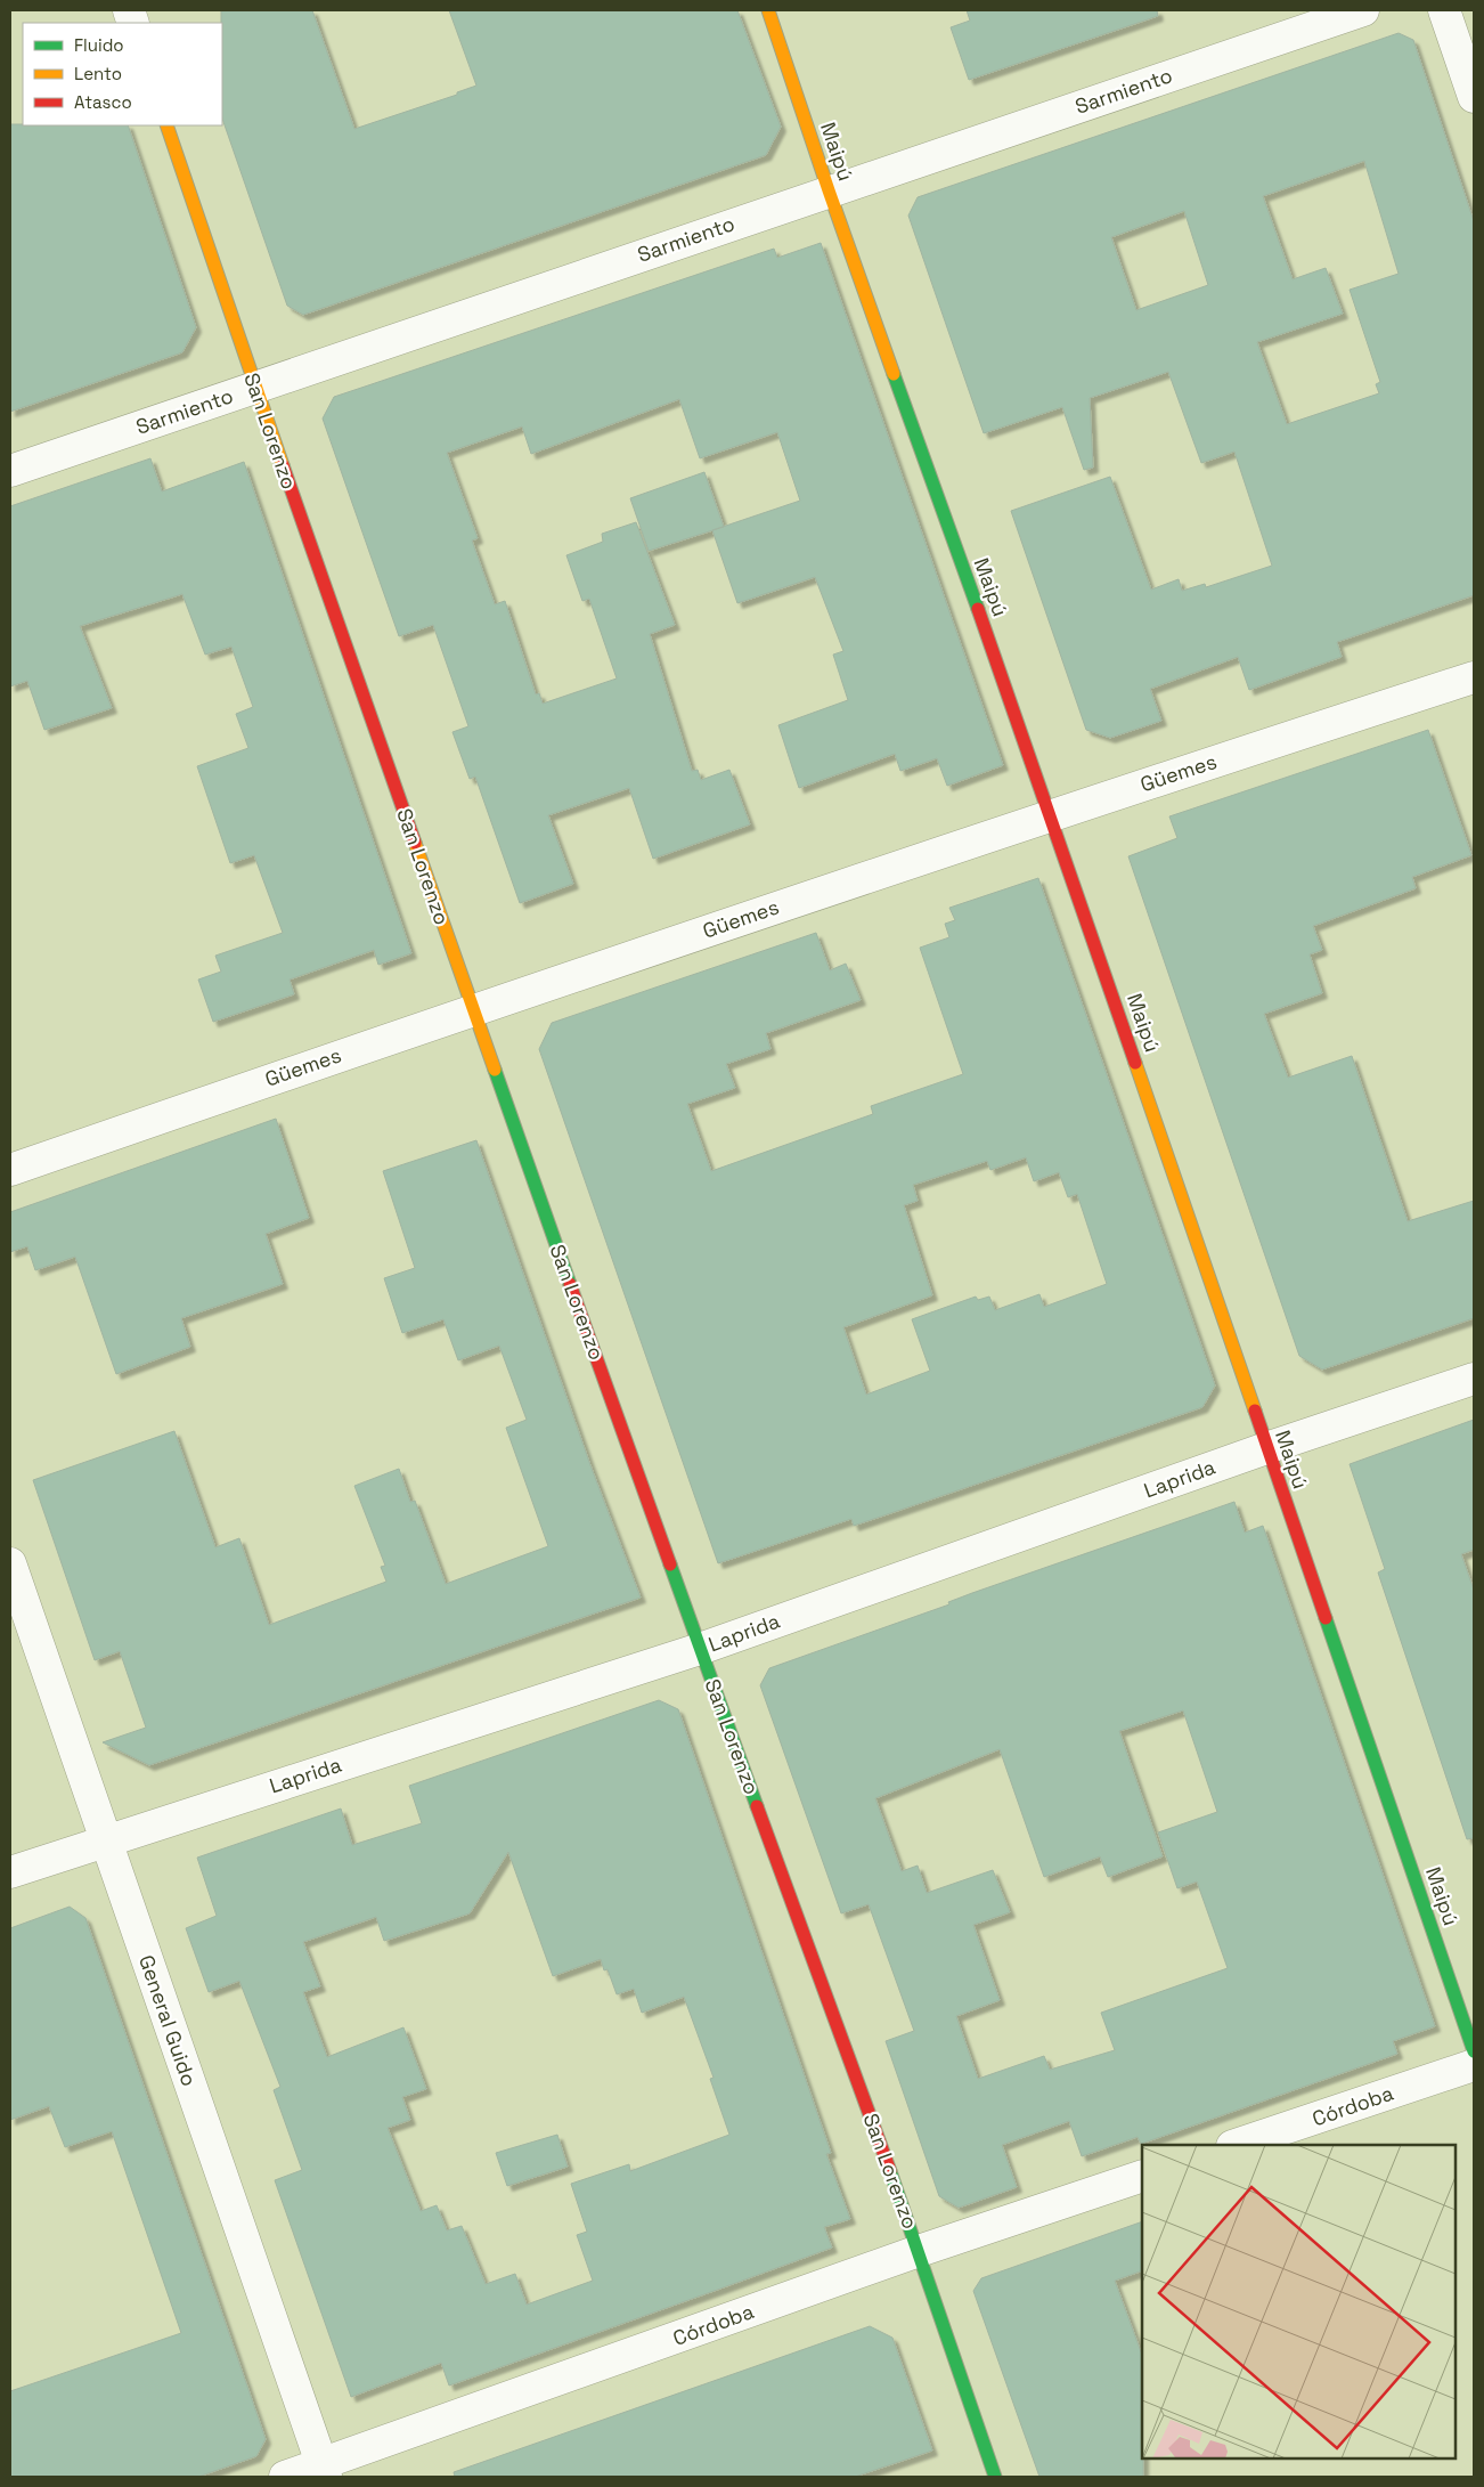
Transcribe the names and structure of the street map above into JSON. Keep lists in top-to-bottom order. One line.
{"streets":{"street":["Sarmiento","Maipú","San Lorenzo","Güemes","Laprida","General Guido","Córdoba"]},"crossings":[["Sarmiento","Maipú"],["Sarmiento","San Lorenzo"],["Maipú","Güemes"],["Maipú","Laprida"],["San Lorenzo","Güemes"],["San Lorenzo","Laprida"],["San Lorenzo","Córdoba"],["Laprida","General Guido"],["General Guido","Córdoba"]],"legend":["Fluido","Lento","Atasco"]}
